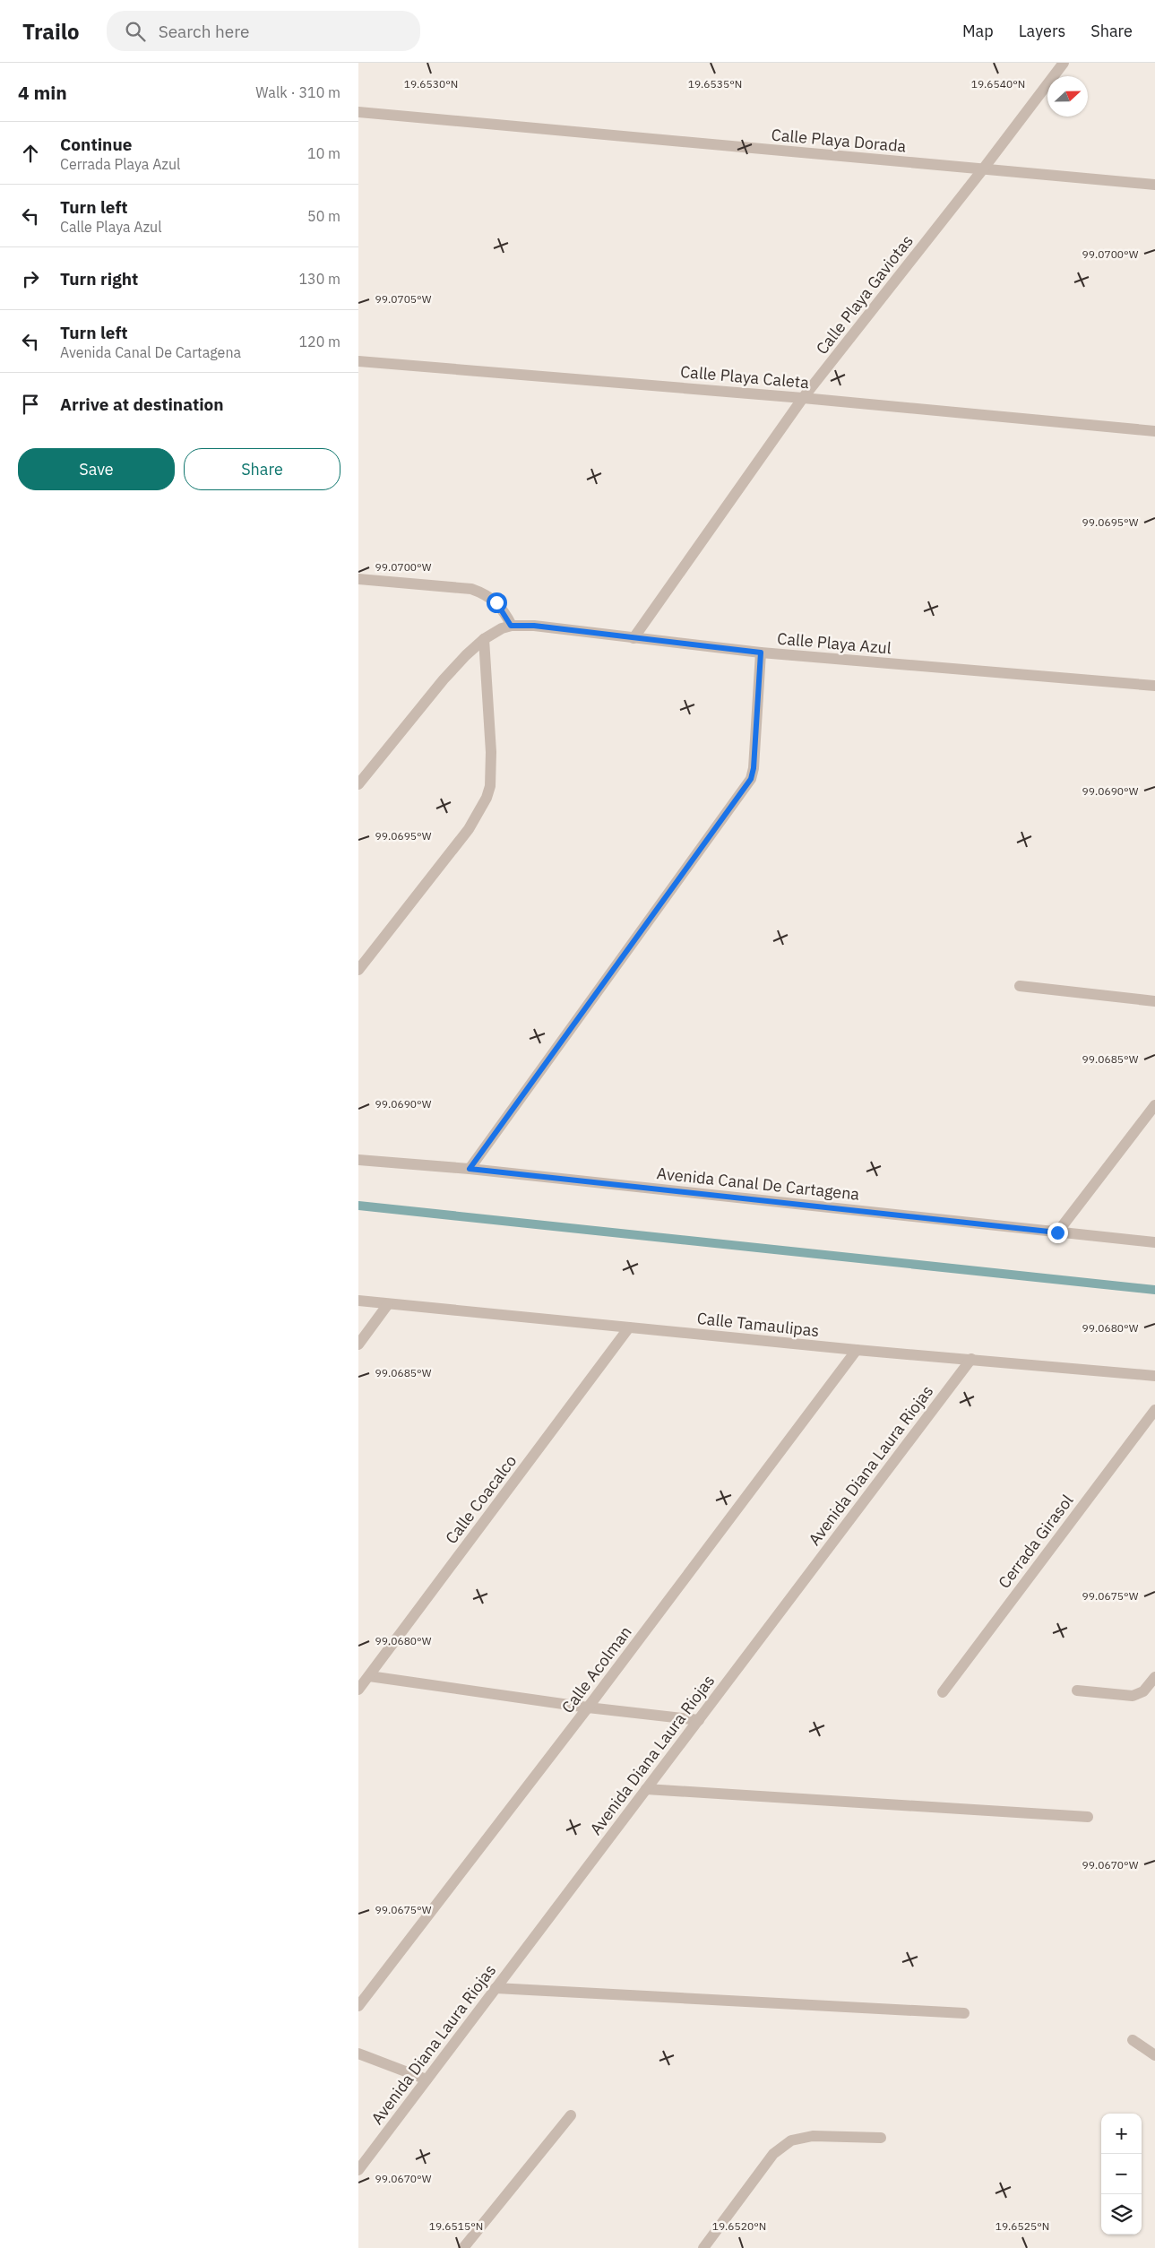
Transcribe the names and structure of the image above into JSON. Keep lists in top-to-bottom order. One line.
{"streets":{"street":["Calle Playa Dorada","Calle Playa Gaviotas","Calle Playa Caleta","Calle Playa Azul","Avenida Canal De Cartagena","Calle Tamaulipas","Avenida Diana Laura Riojas","Calle Coacalco","Cerrada Girasol","Calle Acolman"]},"crossings":[["Calle Playa Dorada","Calle Playa Gaviotas"],["Calle Playa Gaviotas","Calle Playa Caleta"],["Calle Playa Gaviotas","Calle Playa Azul"],["Calle Tamaulipas","Avenida Diana Laura Riojas"],["Calle Tamaulipas","Calle Coacalco"],["Calle Tamaulipas","Calle Acolman"]],"north":"right","page":{"header":"Trailo","search":"Search here","nav":["Map","Layers","Share"],"heading":["4 min","Walk · 310 m"],"list":[["Continue","Cerrada Playa Azul","10 m"],["Turn left","Calle Playa Azul","50 m"],["Turn right","130 m"],["Turn left","Avenida Canal De Cartagena","120 m"],"Arrive at destination"],"buttons":["Save","Share"],"map_buttons":["+","−"]},"coordinates":["19.6530°N","19.6535°N","19.6540°N","99.0700°W","99.0705°W","99.0695°W","99.0690°W","99.0685°W","99.0680°W","99.0675°W","99.0670°W","19.6515°N","19.6520°N","19.6525°N"]}
